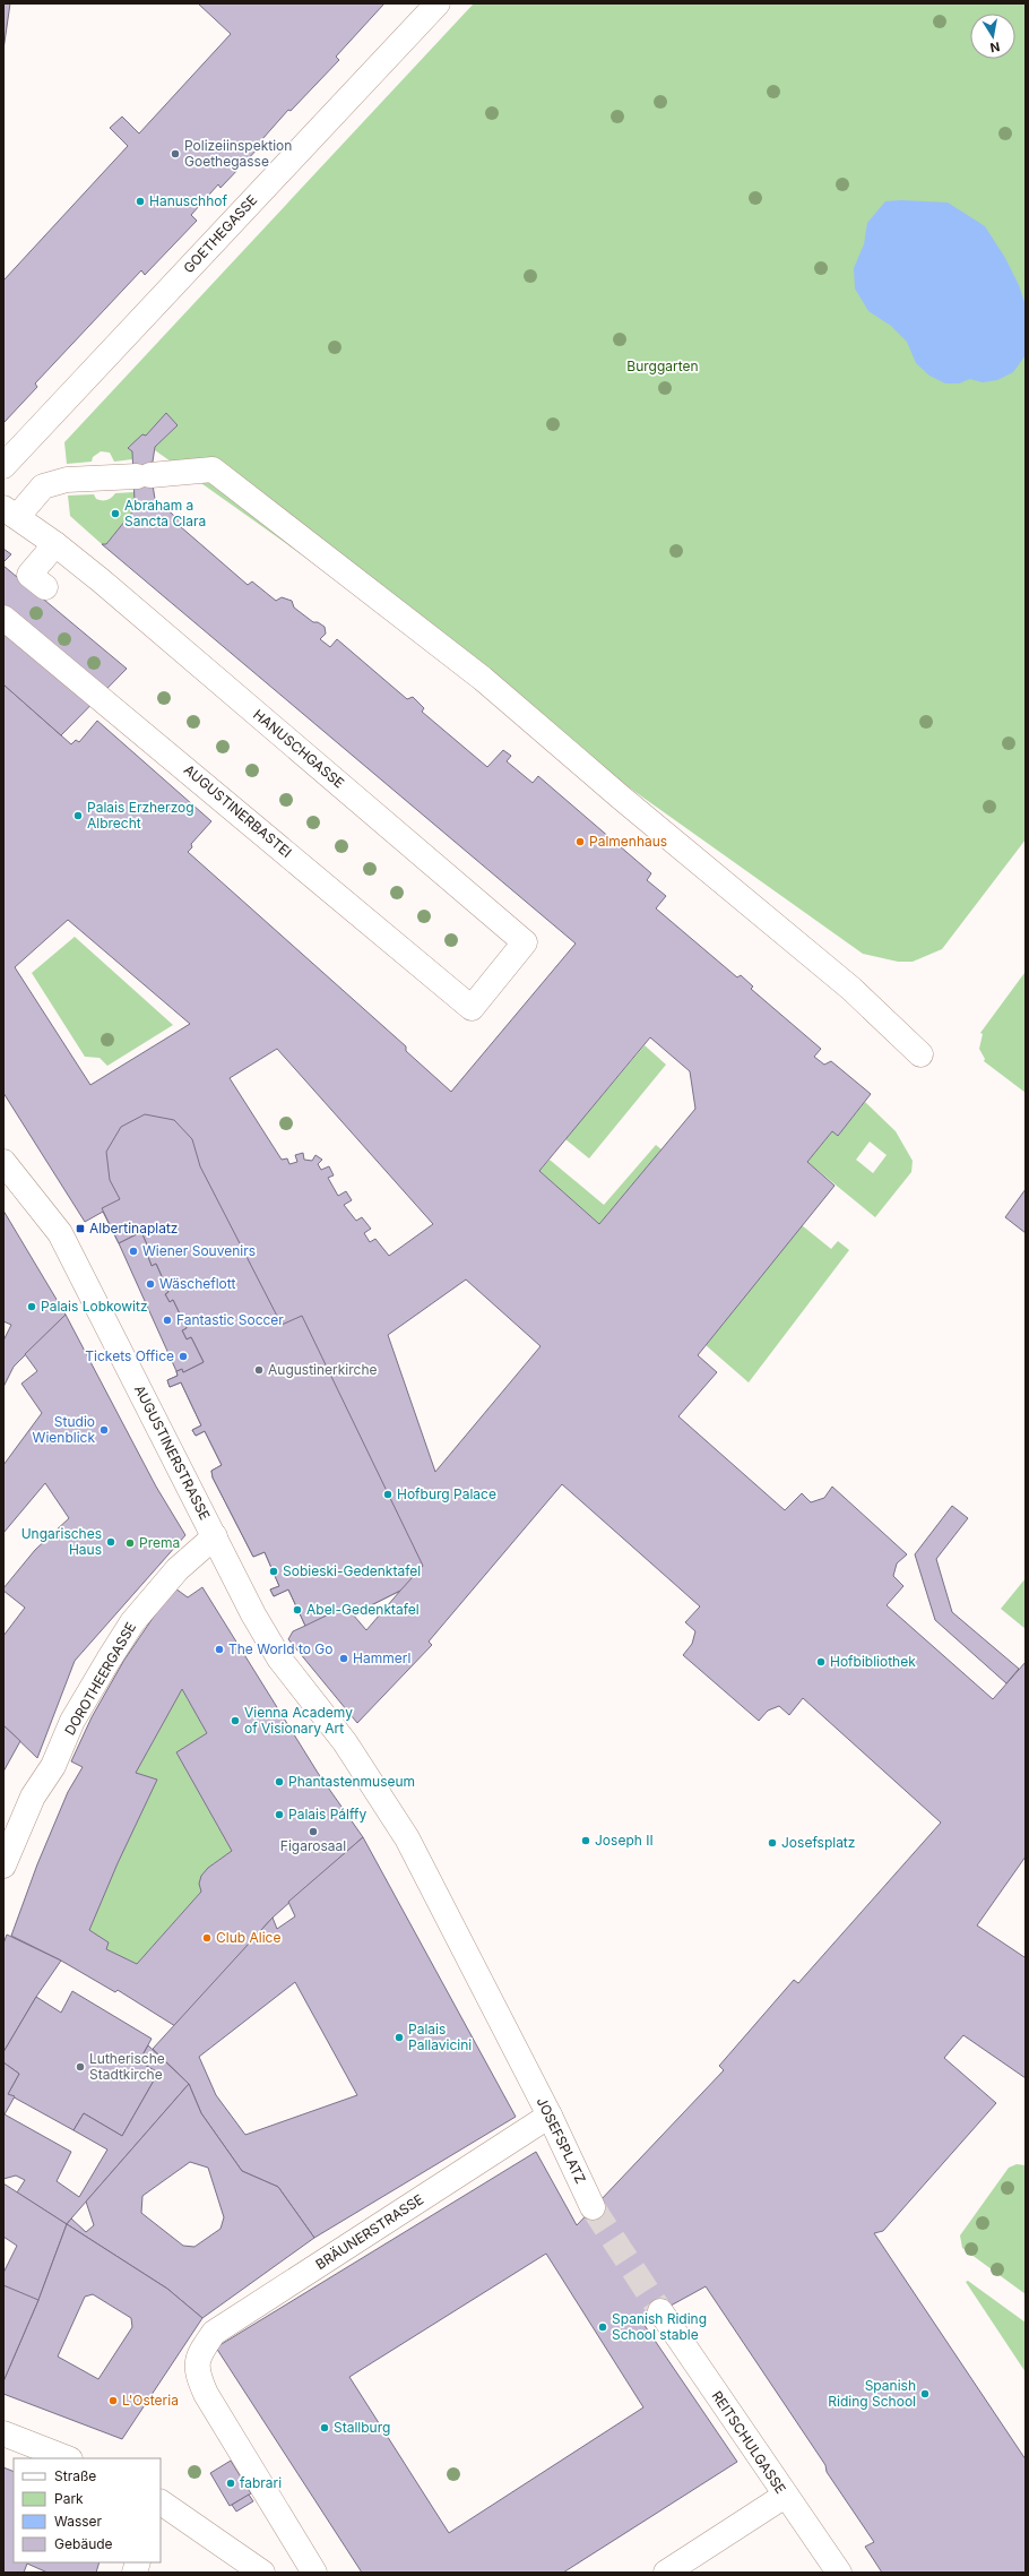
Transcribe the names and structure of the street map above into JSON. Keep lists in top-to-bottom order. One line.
{"streets":{"street":["GOETHEGASSE","HANUSCHGASSE","AUGUSTINERBASTEI","AUGUSTINERSTRASSE","DOROTHEERGASSE","JOSEFSPLATZ","BRÄUNERSTRASSE","REITSCHULGASSE"]},"crossings":[["HANUSCHGASSE","AUGUSTINERBASTEI"],["AUGUSTINERSTRASSE","DOROTHEERGASSE"],["AUGUSTINERSTRASSE","JOSEFSPLATZ"],["JOSEFSPLATZ","BRÄUNERSTRASSE"]],"parks":["Burggarten"],"places":{"other":["Polizeiinspektion Goethegasse","Hanuschhof","Abraham a Sancta Clara","Palais Erzherzog Albrecht","Palmenhaus","Wiener Souvenirs","Wäscheflott","Palais Lobkowitz","Fantastic Soccer","Tickets Office","Augustinerkirche","Studio Wienblick","Hofburg Palace","Ungarisches Haus","Prema","Sobieski-Gedenktafel","Abel-Gedenktafel","The World to Go","Hammerl","Hofbibliothek","Vienna Academy of Visionary Art","Phantastenmuseum","Palais Pálffy","Figarosaal","Joseph II","Josefsplatz","Club Alice","Palais Pallavicini","Lutherische Stadtkirche","Spanish Riding School stable","Spanish Riding School","L'Osteria","Stallburg","fabrari"],"transit":["Albertinaplatz"]},"legend":["Straße","Park","Wasser","Gebäude"],"north":"bottom"}
